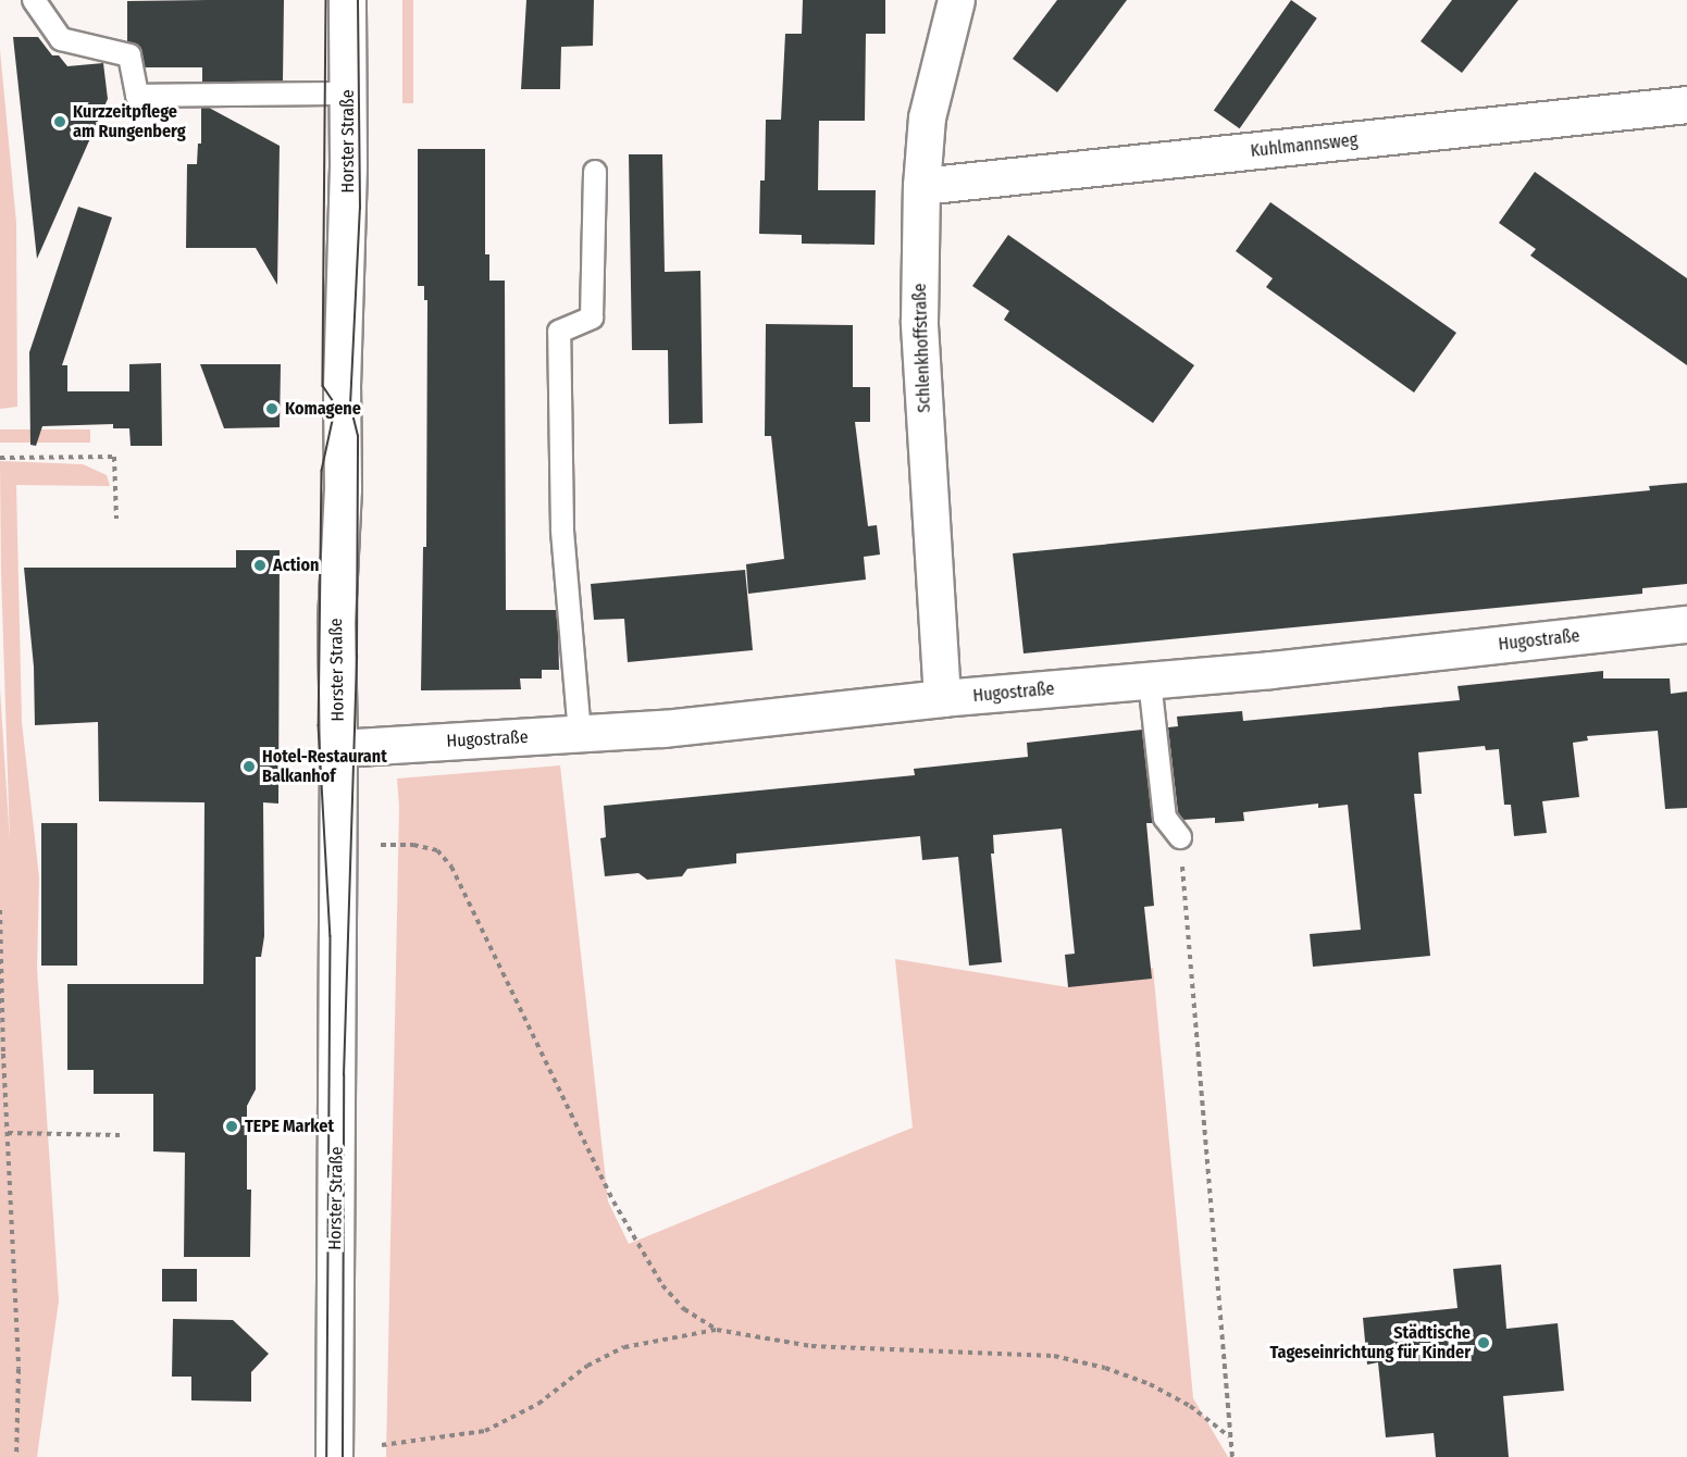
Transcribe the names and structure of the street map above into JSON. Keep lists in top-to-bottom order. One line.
{"streets":{"street":["Horster Straße","Kuhlmannsweg","Schlenkhoffstraße","Hugostraße"]},"crossings":[["Horster Straße","Hugostraße"],["Kuhlmannsweg","Schlenkhoffstraße"],["Schlenkhoffstraße","Hugostraße"]],"places":["Kurzzeitpflege am Rungenberg","Komagene","Action","Hotel-Restaurant Balkanhof","TEPE Market","Städtische Tageseinrichtung für Kinder"]}
